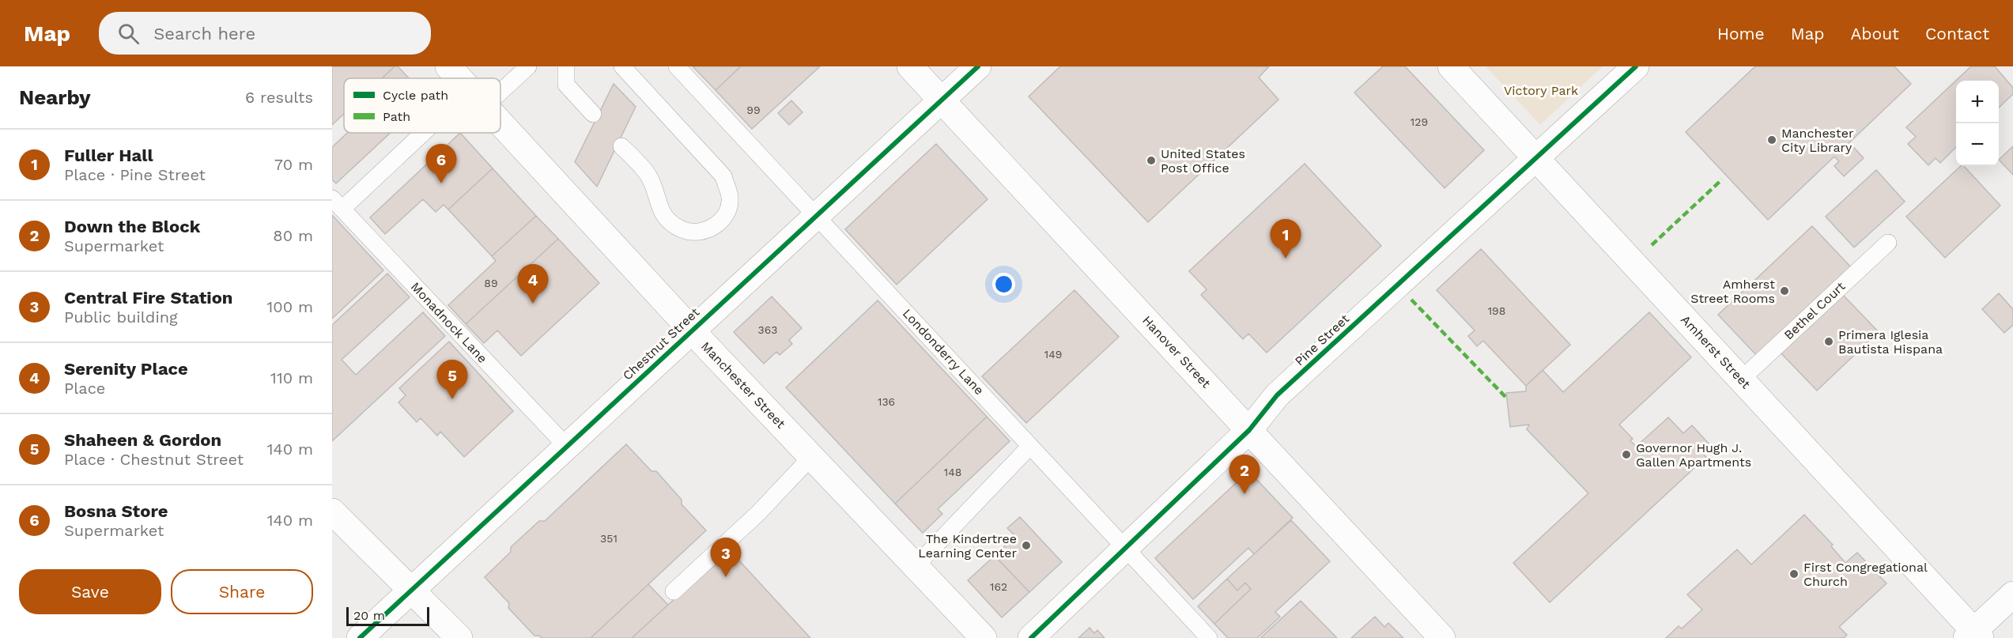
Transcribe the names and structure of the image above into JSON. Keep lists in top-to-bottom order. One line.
{"streets":{"street":["Pine Street","Chestnut Street","Hanover Street","Amherst Street","Manchester Street"],"lane":["Bethel Court","Monadnock Lane","Londonderry Lane"]},"crossings":[["Bethel Court","Amherst Street"],["Monadnock Lane","Chestnut Street"],["Pine Street","Londonderry Lane"],["Pine Street","Hanover Street"],["Pine Street","Amherst Street"],["Chestnut Street","Londonderry Lane"],["Chestnut Street","Hanover Street"],["Chestnut Street","Manchester Street"]],"parks":["Victory Park"],"places":["Manchester City Library","United States Post Office","Amherst Street Rooms","Primera Iglesia Bautista Hispana","Governor Hugh J. Gallen Apartments","The Kindertree Learning Center","First Congregational Church"],"house_numbers":["99","129","89","198","363","149","136","148","351","162"],"legend":["Cycle path","Path"],"scale_bar":"20 m","page":{"header":"Map","search":"Search here","nav":["Home","Map","About","Contact"],"heading":["Nearby","6 results"],"map_buttons":["+","−"],"list":[{"mark":"1","name":"Fuller Hall","note":"Place · Pine Street","value":"70 m"},{"mark":"2","name":"Down the Block","note":"Supermarket","value":"80 m"},{"mark":"3","name":"Central Fire Station","note":"Public building","value":"100 m"},{"mark":"4","name":"Serenity Place","note":"Place","value":"110 m"},{"mark":"5","name":"Shaheen & Gordon","note":"Place · Chestnut Street","value":"140 m"},{"mark":"6","name":"Bosna Store","note":"Supermarket","value":"140 m"}],"pins":["6","1","4","5","2","3"],"buttons":["Save","Share"],"scale":"20 m"}}
